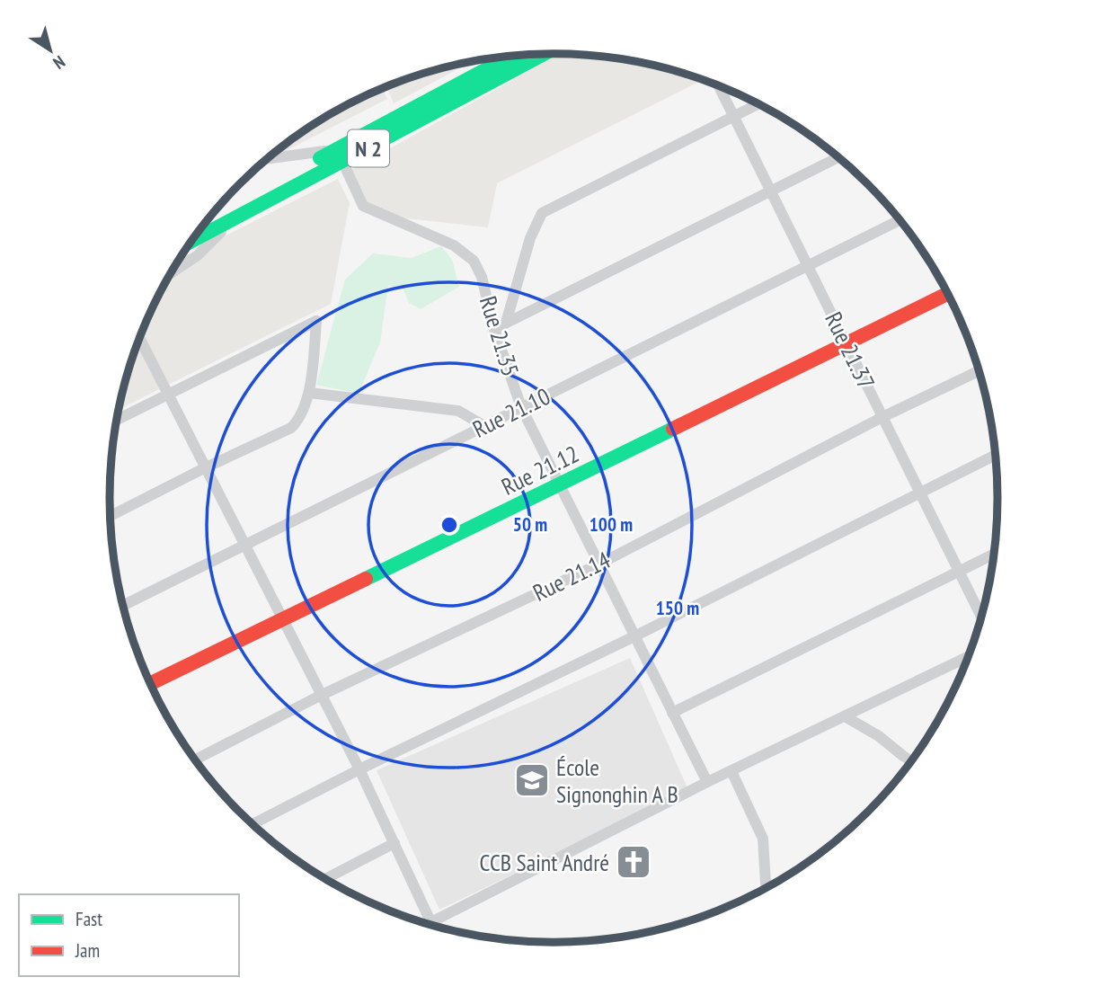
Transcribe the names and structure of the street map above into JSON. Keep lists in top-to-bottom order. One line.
{"streets":{"street":["N 2","Rue 21.35","Rue 21.37","Rue 21.10","Rue 21.12","Rue 21.14"]},"crossings":[["N 2","Rue 21.35"],["Rue 21.35","Rue 21.10"],["Rue 21.35","Rue 21.12"],["Rue 21.35","Rue 21.14"],["Rue 21.37","Rue 21.10"],["Rue 21.37","Rue 21.12"],["Rue 21.37","Rue 21.14"]],"places":{"school or university":["École Signonghin A B"],"church":["CCB Saint André"]},"legend":["Fast","Jam"],"north":"bottom right","rings":["50 m","100 m","150 m"]}
